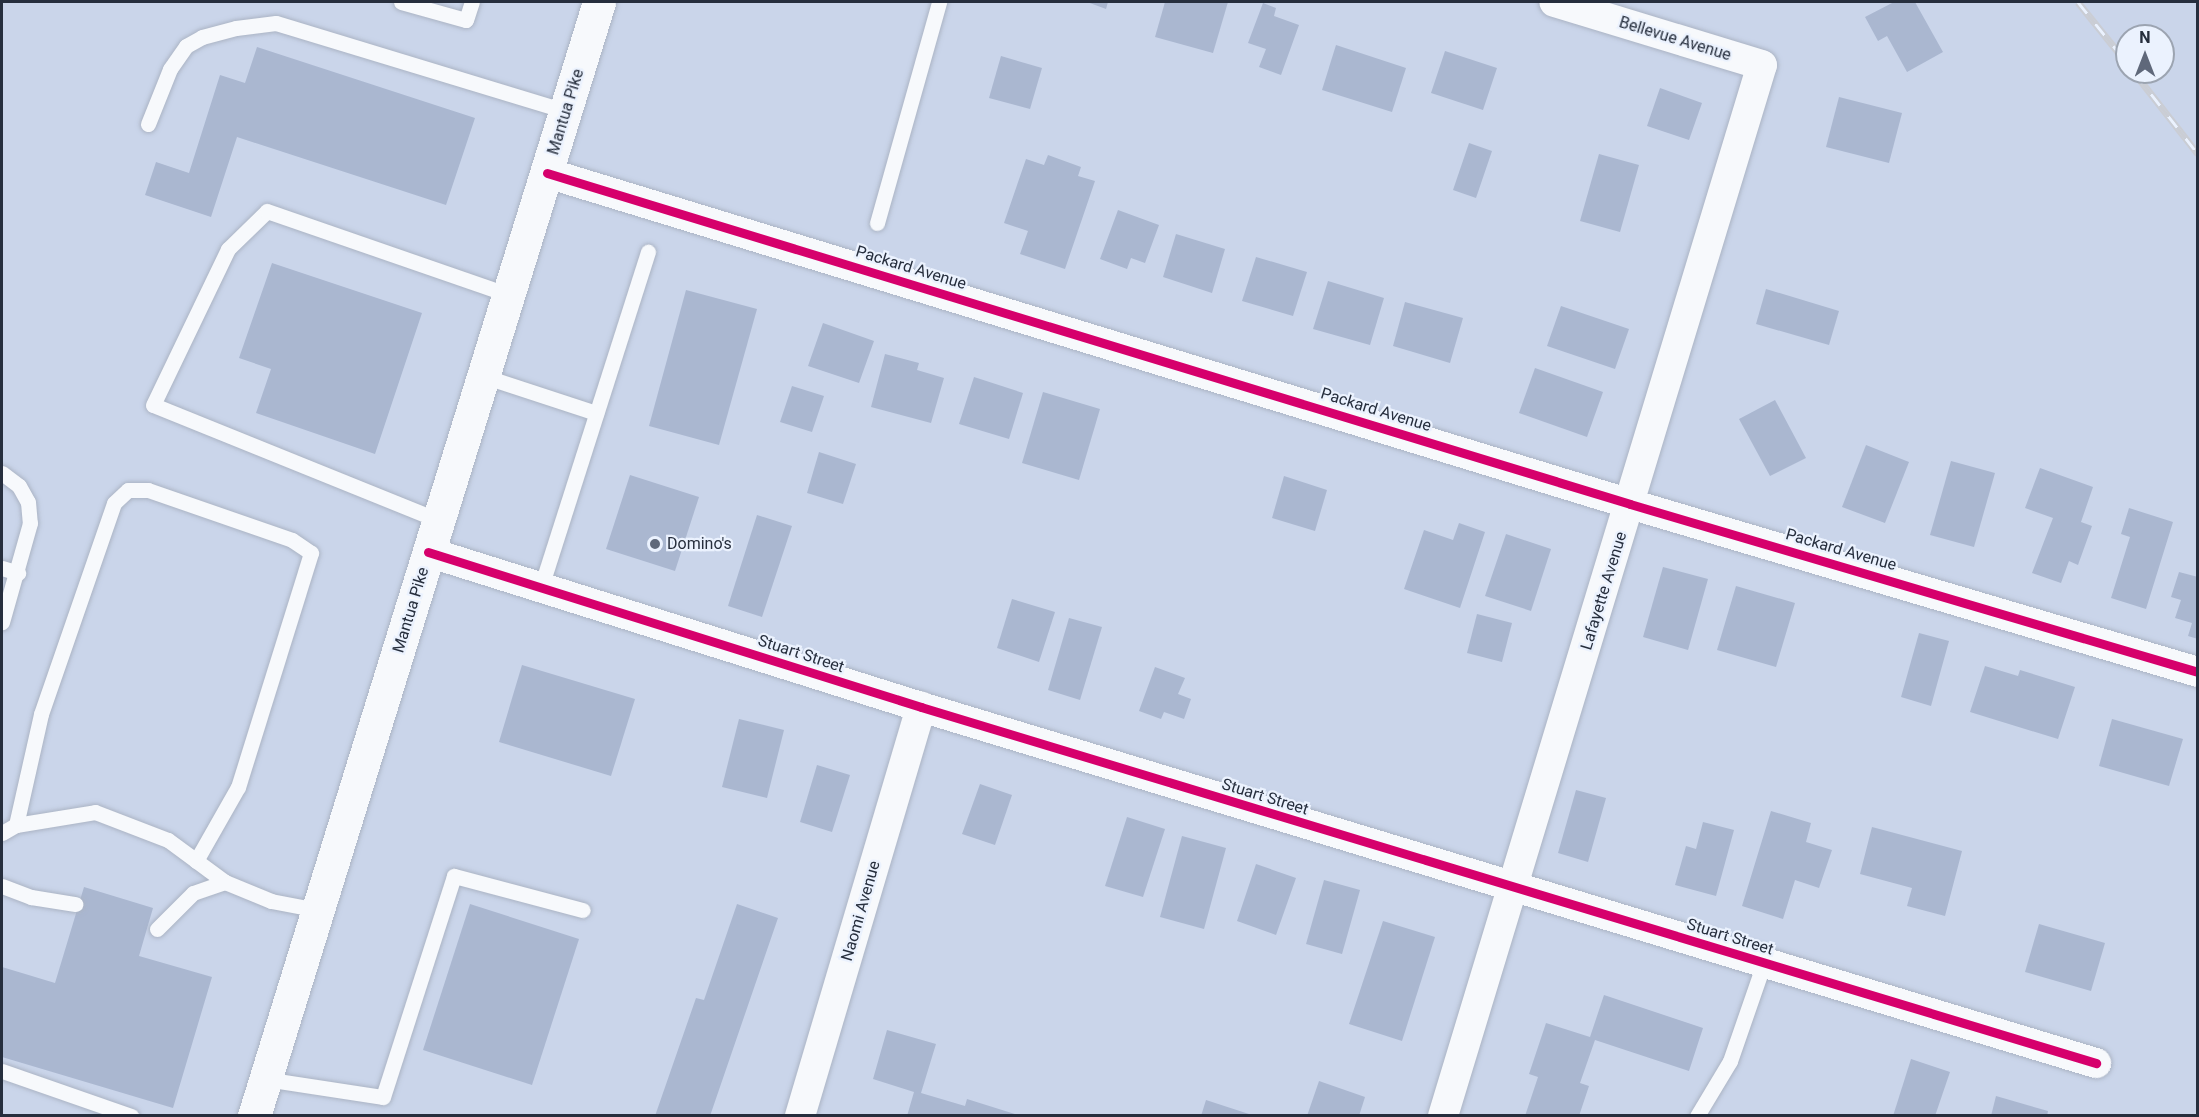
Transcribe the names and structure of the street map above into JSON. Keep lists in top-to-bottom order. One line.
{"streets":{"main road":["Mantua Pike"],"street":["Bellevue Avenue","Packard Avenue","Lafayette Avenue","Stuart Street","Naomi Avenue"]},"crossings":[["Bellevue Avenue","Lafayette Avenue"],["Mantua Pike","Packard Avenue"],["Mantua Pike","Stuart Street"],["Packard Avenue","Lafayette Avenue"],["Lafayette Avenue","Stuart Street"],["Stuart Street","Naomi Avenue"]],"places":["Domino's"],"north":"top"}
